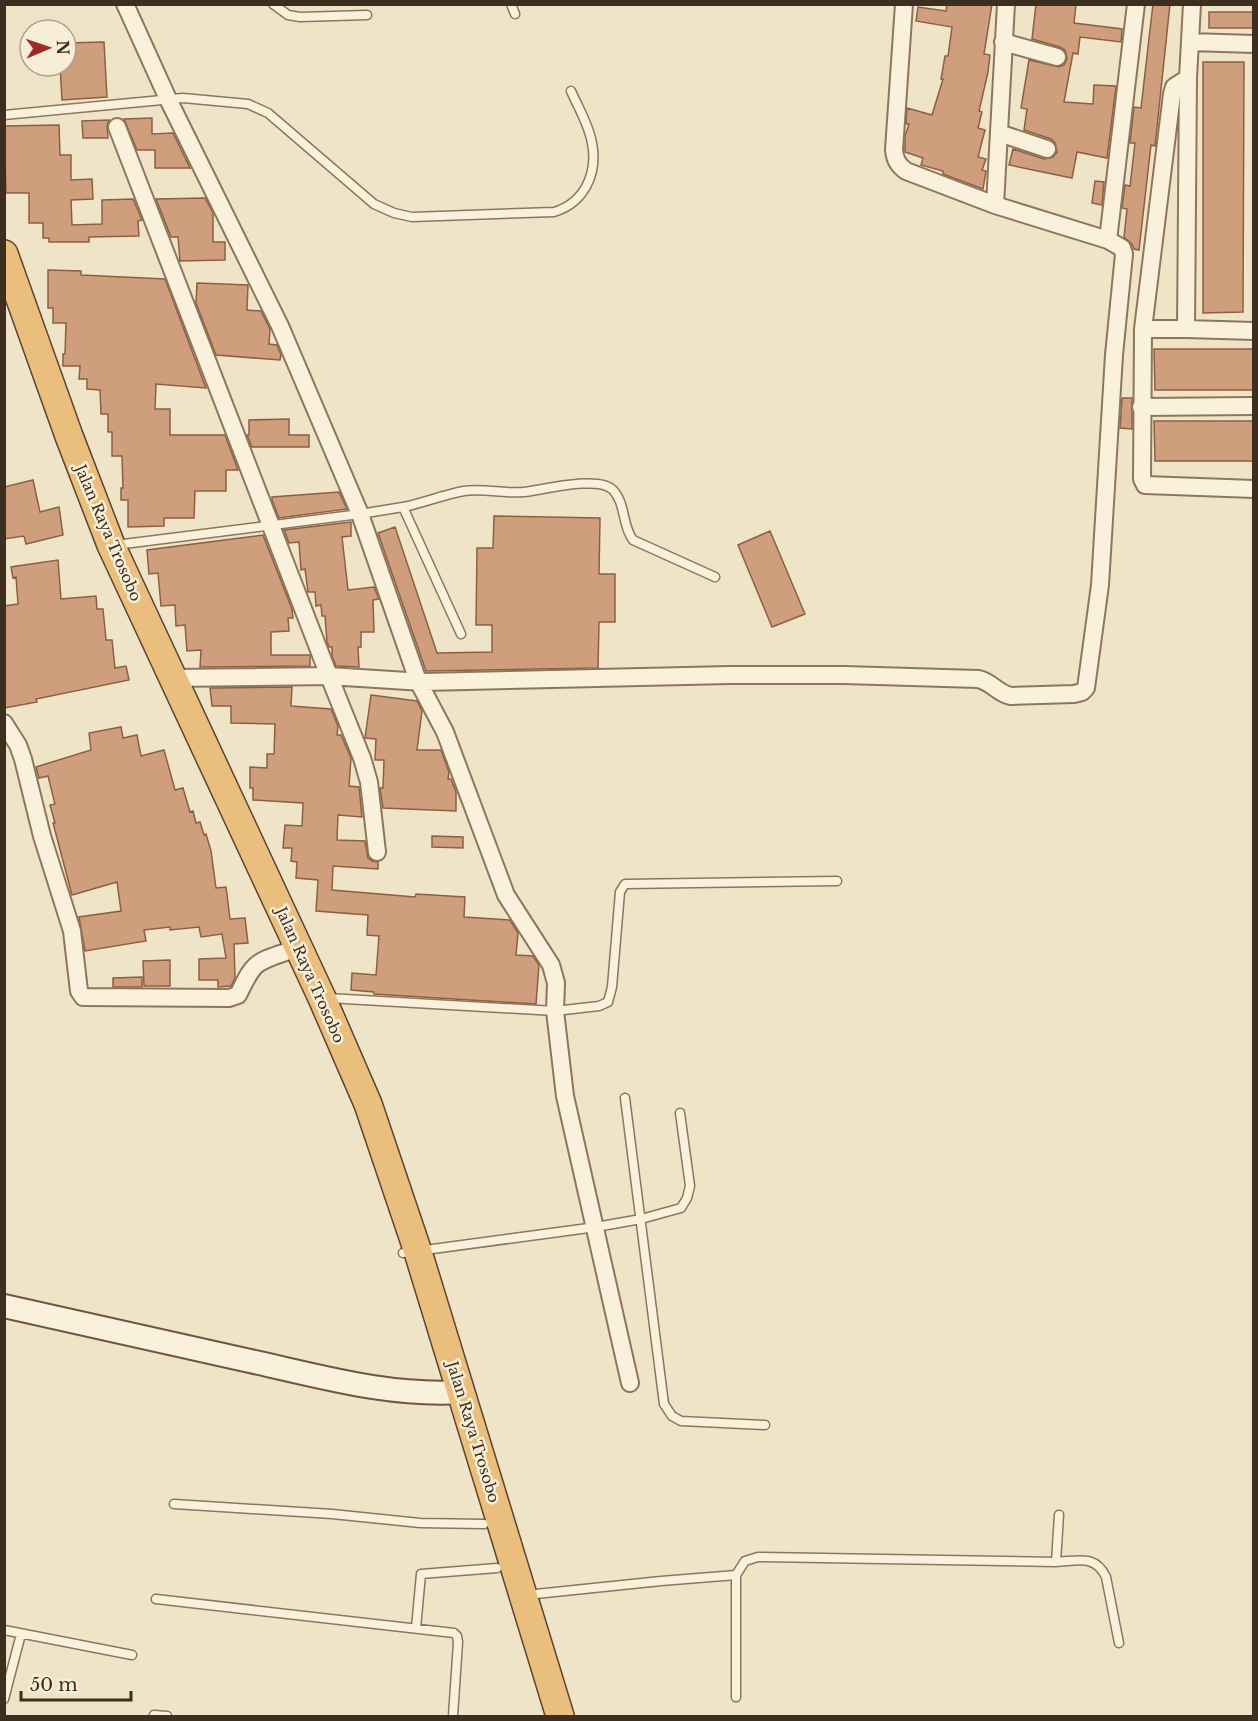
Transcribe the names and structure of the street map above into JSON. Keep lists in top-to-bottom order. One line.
{"streets":{"highway":["Jalan Raya Trosobo"]},"scale_bar":"50 m","north":"right"}
